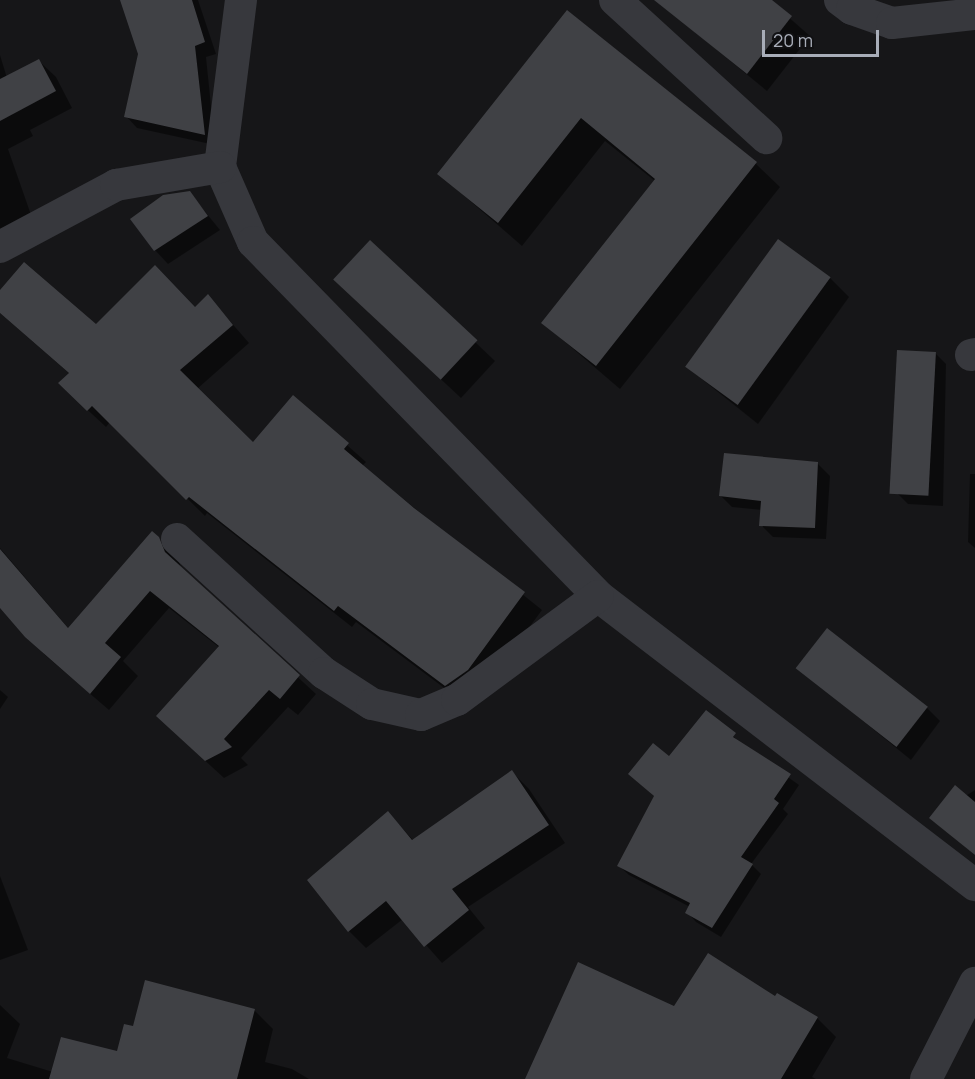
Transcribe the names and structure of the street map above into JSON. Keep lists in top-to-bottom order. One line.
{"scale_bar":"20 m"}
